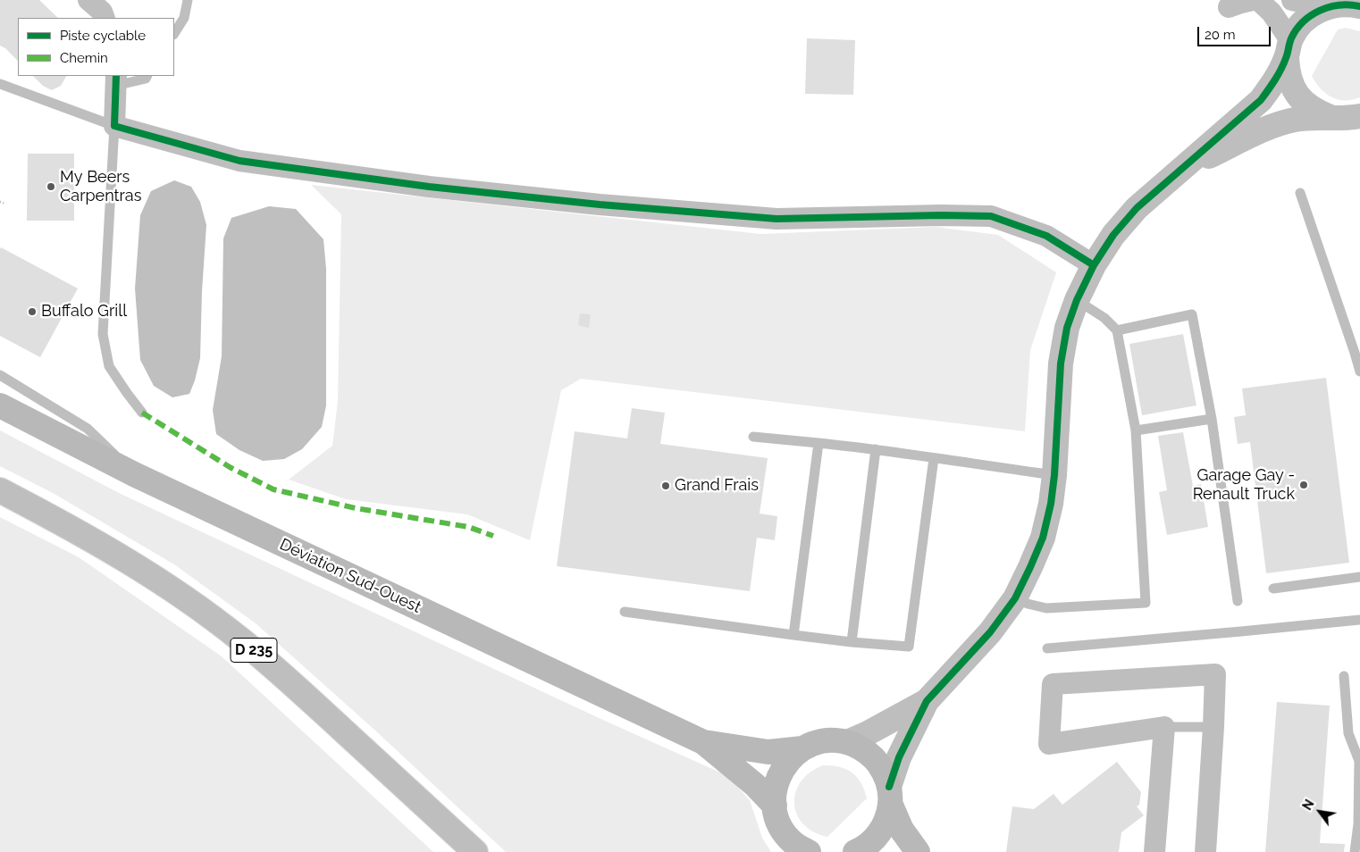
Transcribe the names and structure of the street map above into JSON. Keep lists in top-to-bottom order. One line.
{"streets":{"main road":["Déviation Sud-Ouest"],"street":["D 235"]},"places":["My Beers Carpentras","Buffalo Grill","Garage Gay - Renault Truck","Grand Frais"],"legend":["Piste cyclable","Chemin"],"scale_bar":"20 m","north":"top left"}
